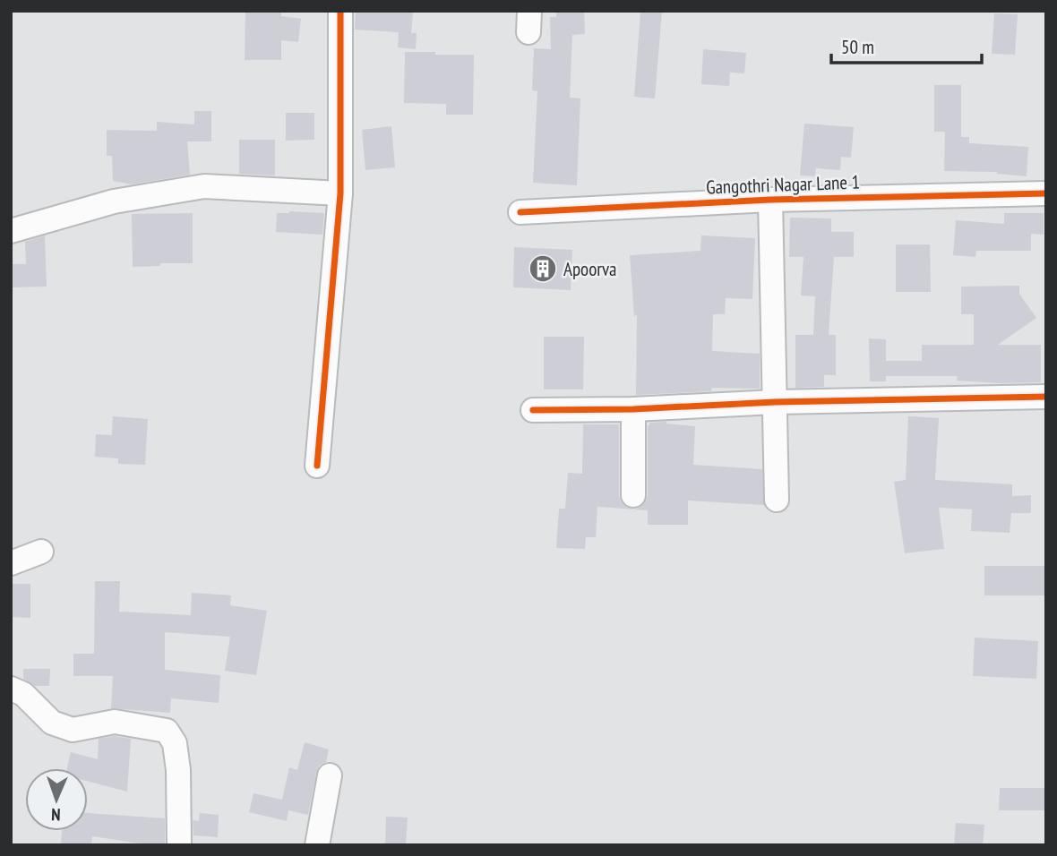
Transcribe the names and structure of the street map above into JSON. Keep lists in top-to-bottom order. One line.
{"streets":{"street":["Gangothri Nagar Lane 1"]},"places":{"building":["Apoorva"]},"scale_bar":"50 m","north":"bottom"}
